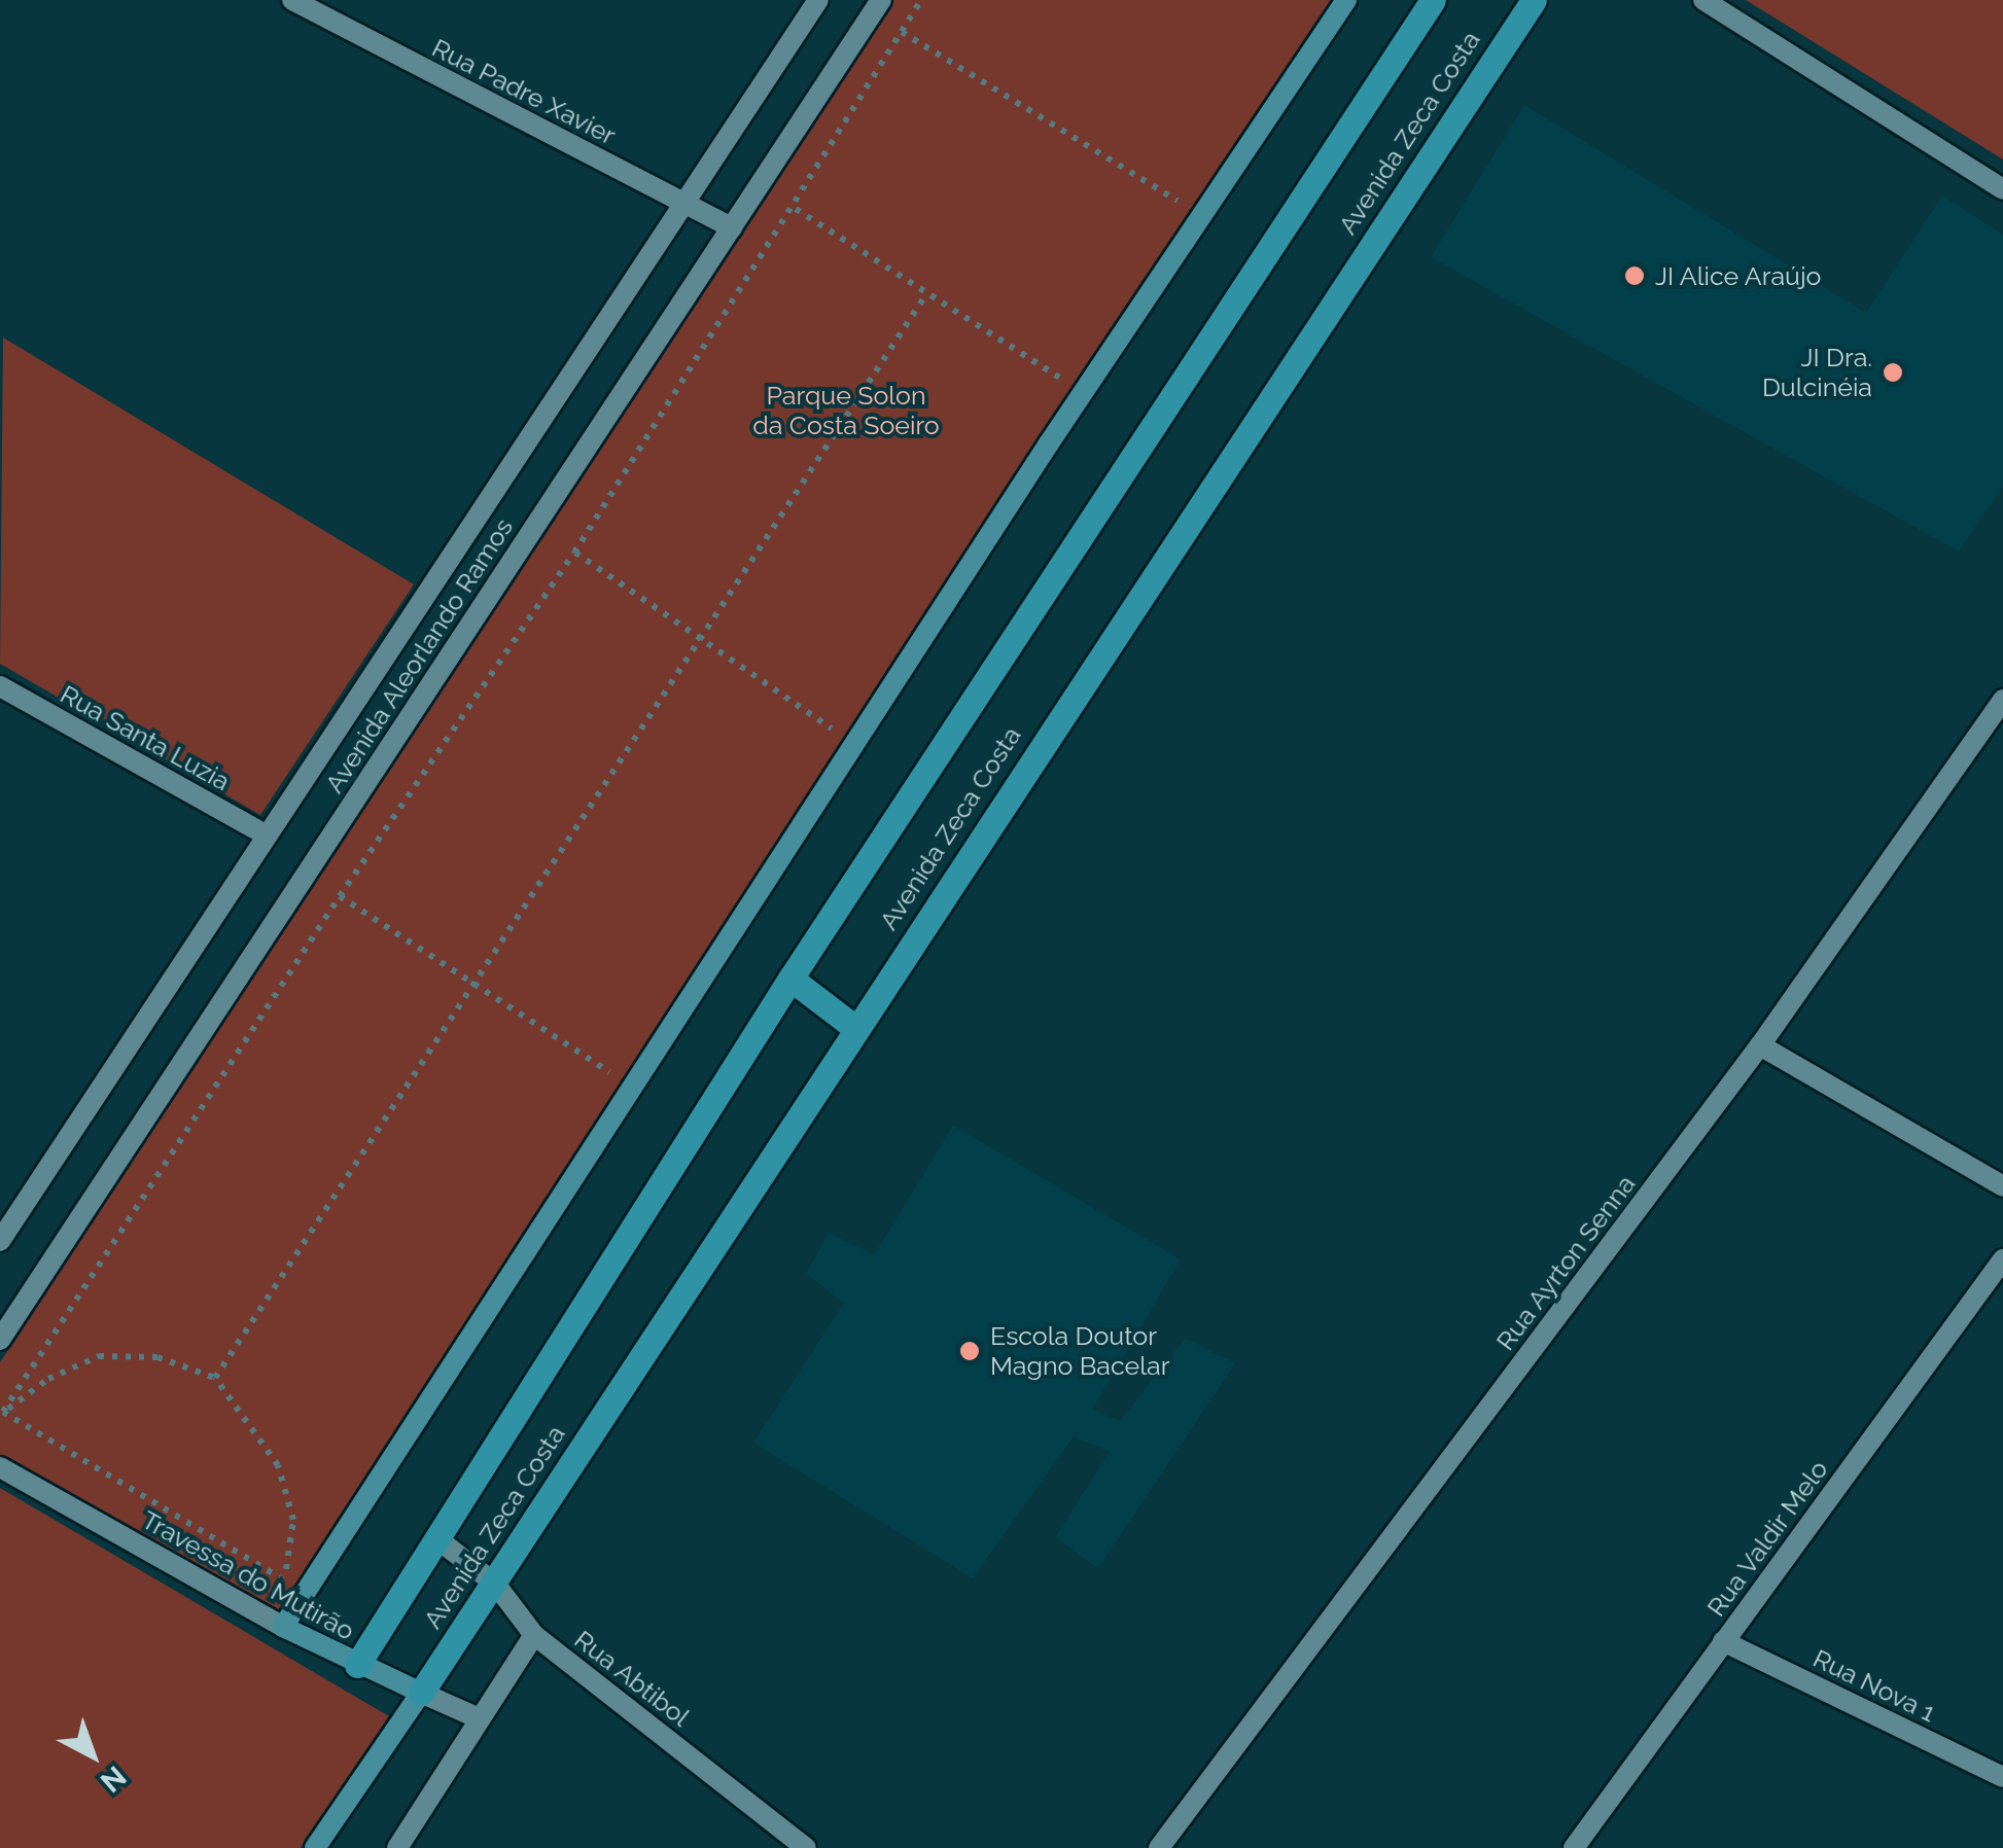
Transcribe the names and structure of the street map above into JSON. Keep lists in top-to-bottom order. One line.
{"streets":{"main road":["Avenida Zeca Costa"],"street":["Rua Padre Xavier","Avenida Aleorlando Ramos","Rua Santa Luzia","Rua Ayrton Senna","Rua Valdir Melo","Travessa do Mutirão","Rua Abtibol","Rua Nova 1"]},"crossings":[["Rua Padre Xavier","Avenida Aleorlando Ramos"],["Avenida Zeca Costa","Travessa do Mutirão"],["Avenida Zeca Costa","Rua Abtibol"],["Avenida Aleorlando Ramos","Rua Santa Luzia"],["Rua Valdir Melo","Rua Nova 1"]],"parks":["Parque Solon da Costa Soeiro"],"places":["JI Alice Araújo","JI Dra. Dulcinéia","Escola Doutor Magno Bacelar"],"north":"bottom right"}
